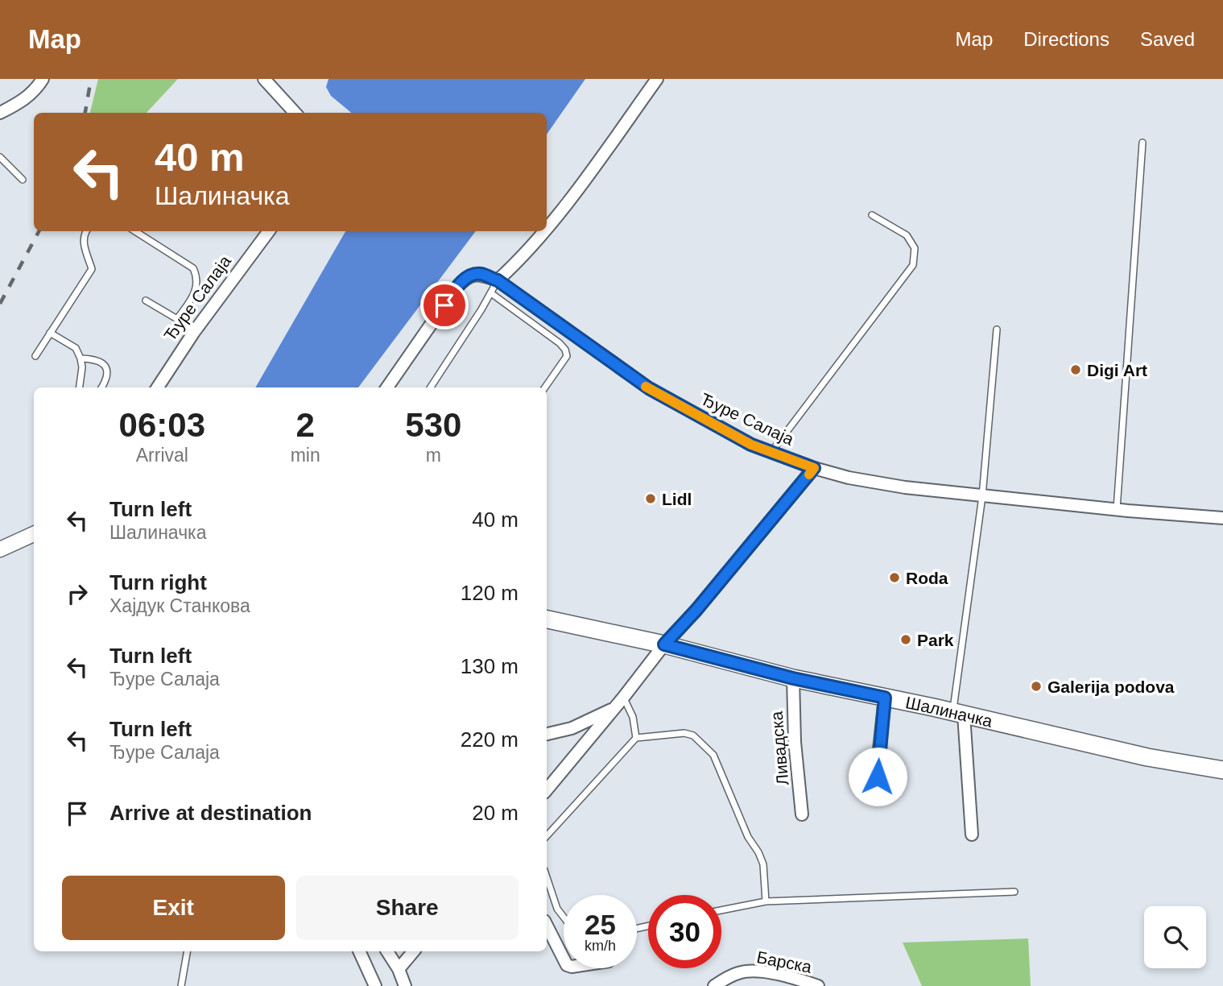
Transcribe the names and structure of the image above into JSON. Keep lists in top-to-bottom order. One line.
{"streets":{"main road":["Шалиначка"],"street":["Ђуре Салаја","Ливадска","Барска"]},"crossings":[["Шалиначка","Ливадска"]],"places":["Digi Art","Lidl","Roda","Park","Galerija podova"],"page":{"header":"Map","nav":["Map","Directions","Saved"],"turn":["40 m","Шалиначка"],"eta":["06:03","Arrival","2","min","530","m"],"list":[{"name":"Turn left","note":"Шалиначка","value":"40 m"},{"name":"Turn right","note":"Хајдук Станкова","value":"120 m"},{"name":"Turn left","note":"Ђуре Салаја","value":"130 m"},{"name":"Turn left","note":"Ђуре Салаја","value":"220 m"},{"name":"Arrive at destination","value":"20 m"}],"buttons":["Exit","Share"],"speed":"25 km/h","limit":"30"}}
